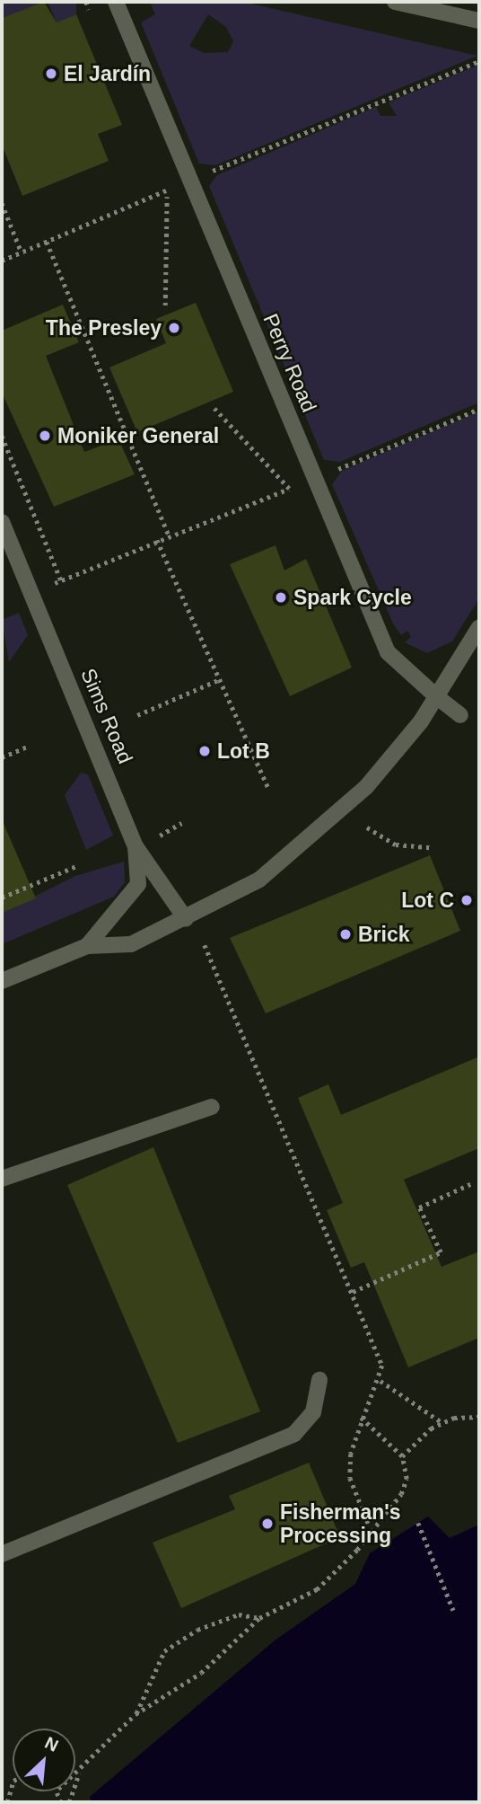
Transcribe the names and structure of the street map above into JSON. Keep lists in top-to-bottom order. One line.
{"streets":{"street":["Perry Road","Sims Road"]},"places":["El Jardín","The Presley","Moniker General","Spark Cycle","Lot B","Lot C","Brick","Fisherman's Processing"],"north":"top right"}
